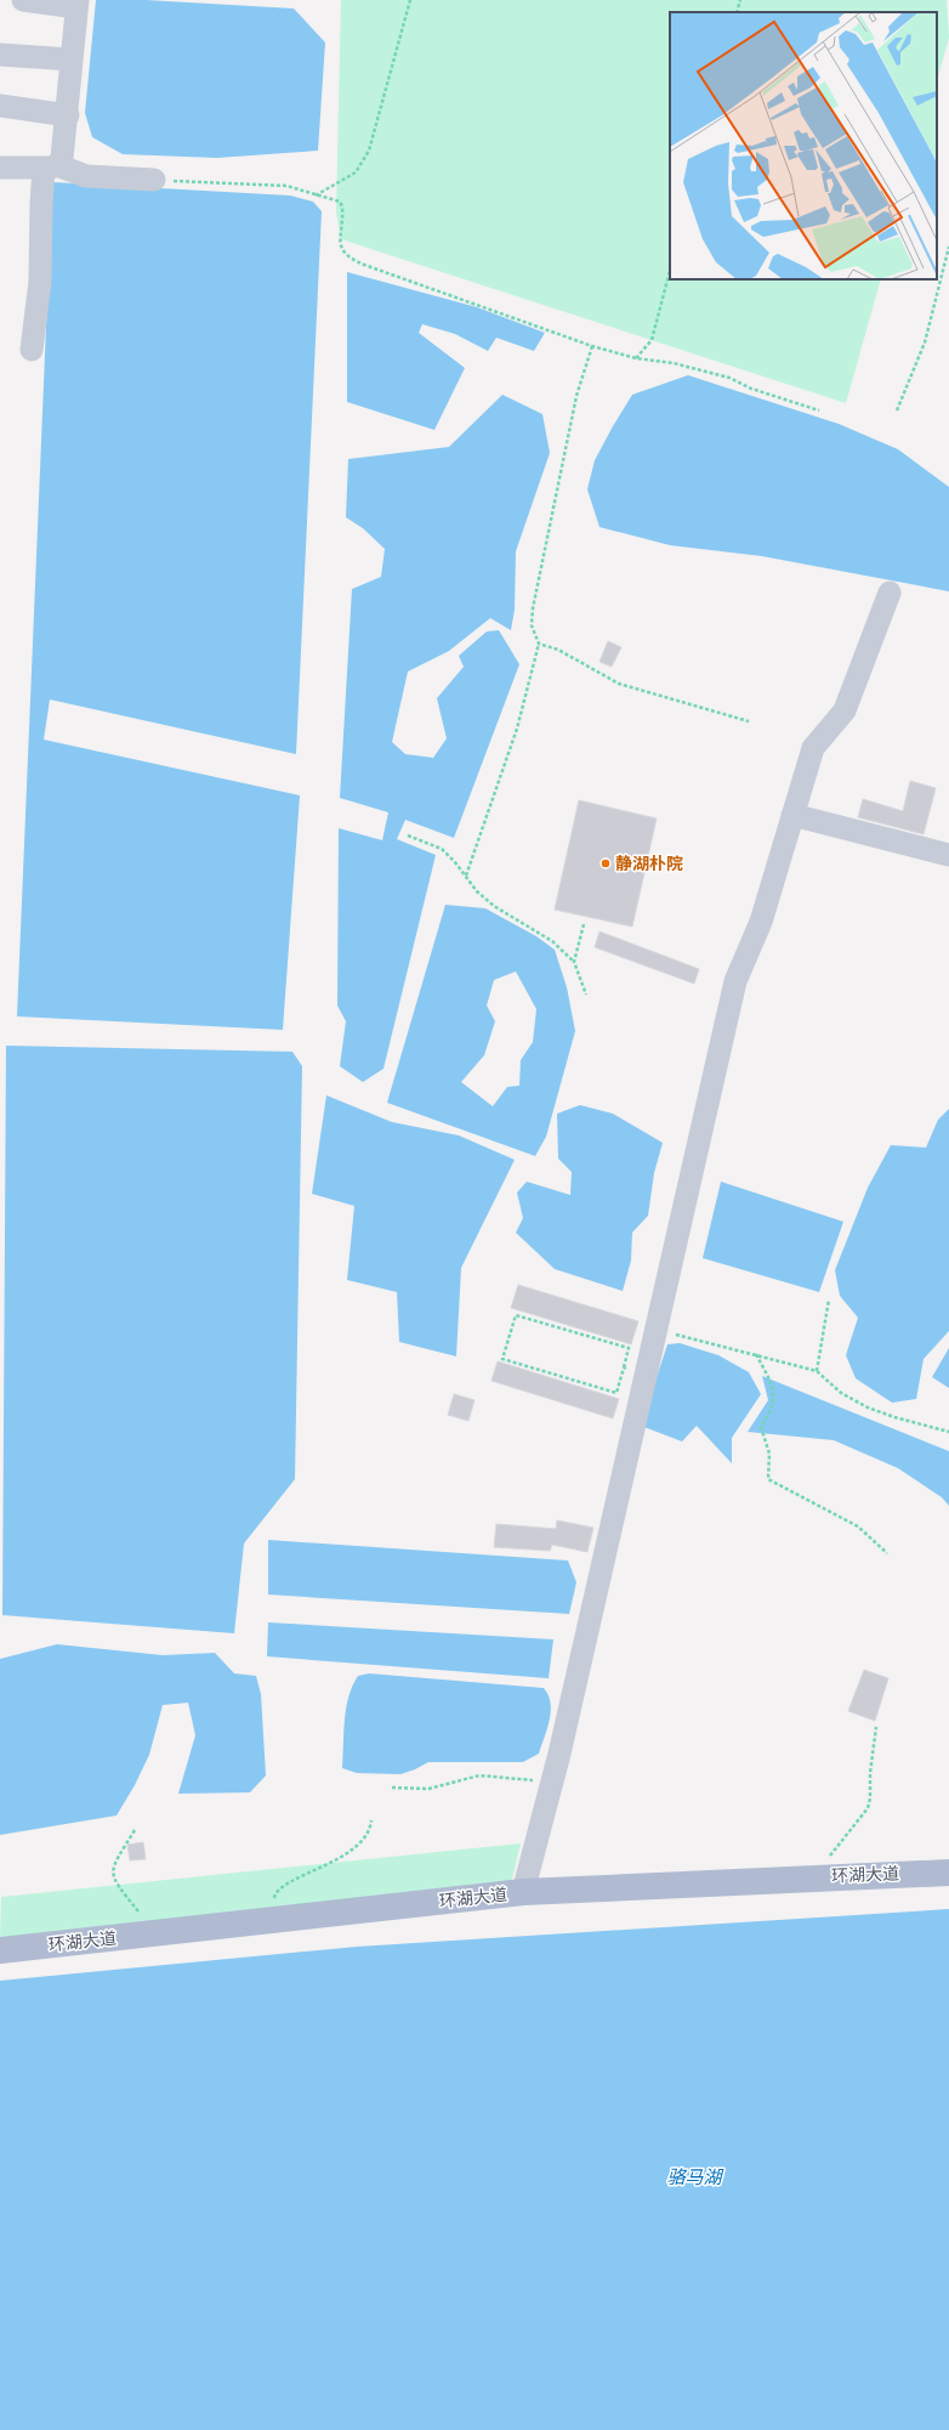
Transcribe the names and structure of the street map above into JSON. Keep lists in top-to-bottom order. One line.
{"streets":{"main road":["环湖大道"]},"water":["骆马湖"],"places":["静湖朴院"]}
